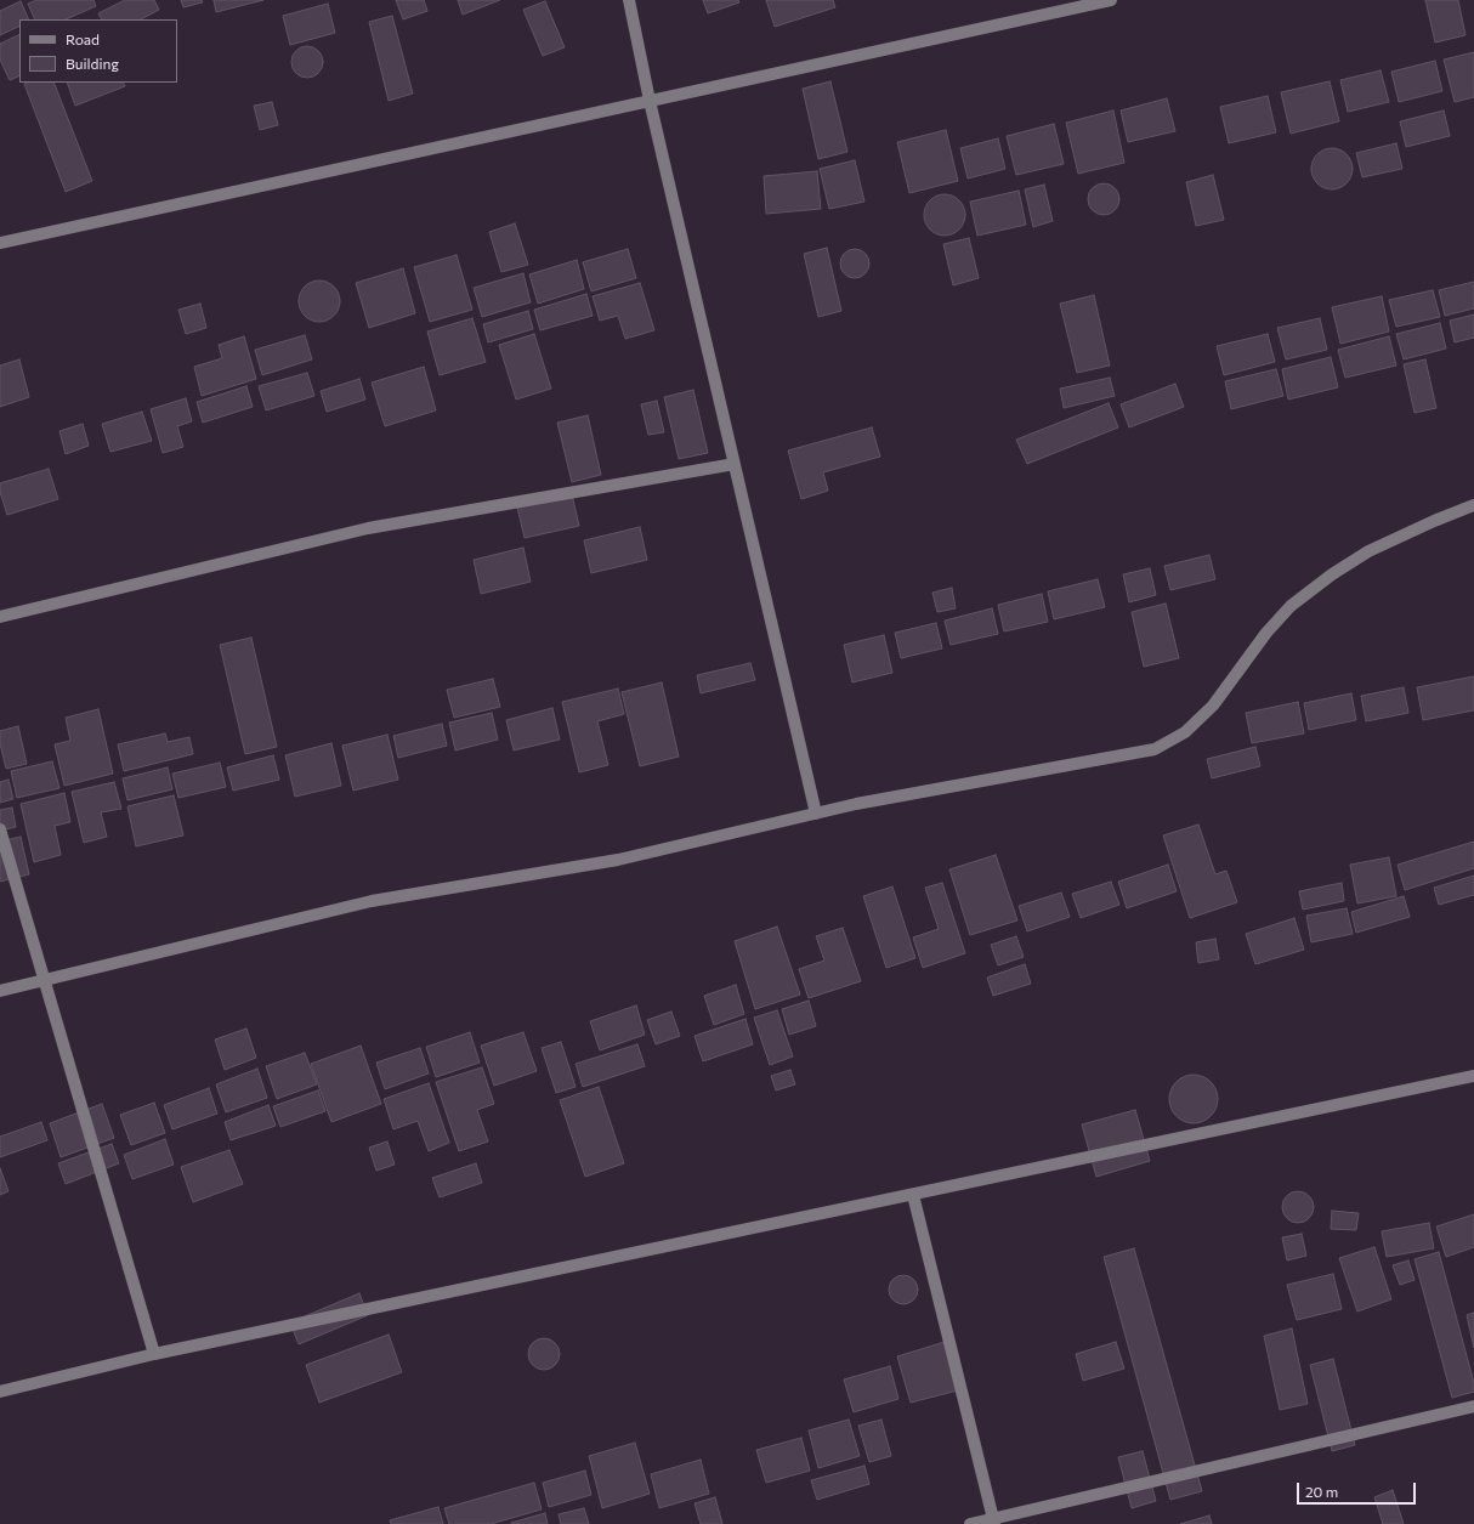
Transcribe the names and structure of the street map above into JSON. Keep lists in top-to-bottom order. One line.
{"legend":["Road","Building"],"scale_bar":"20 m"}
